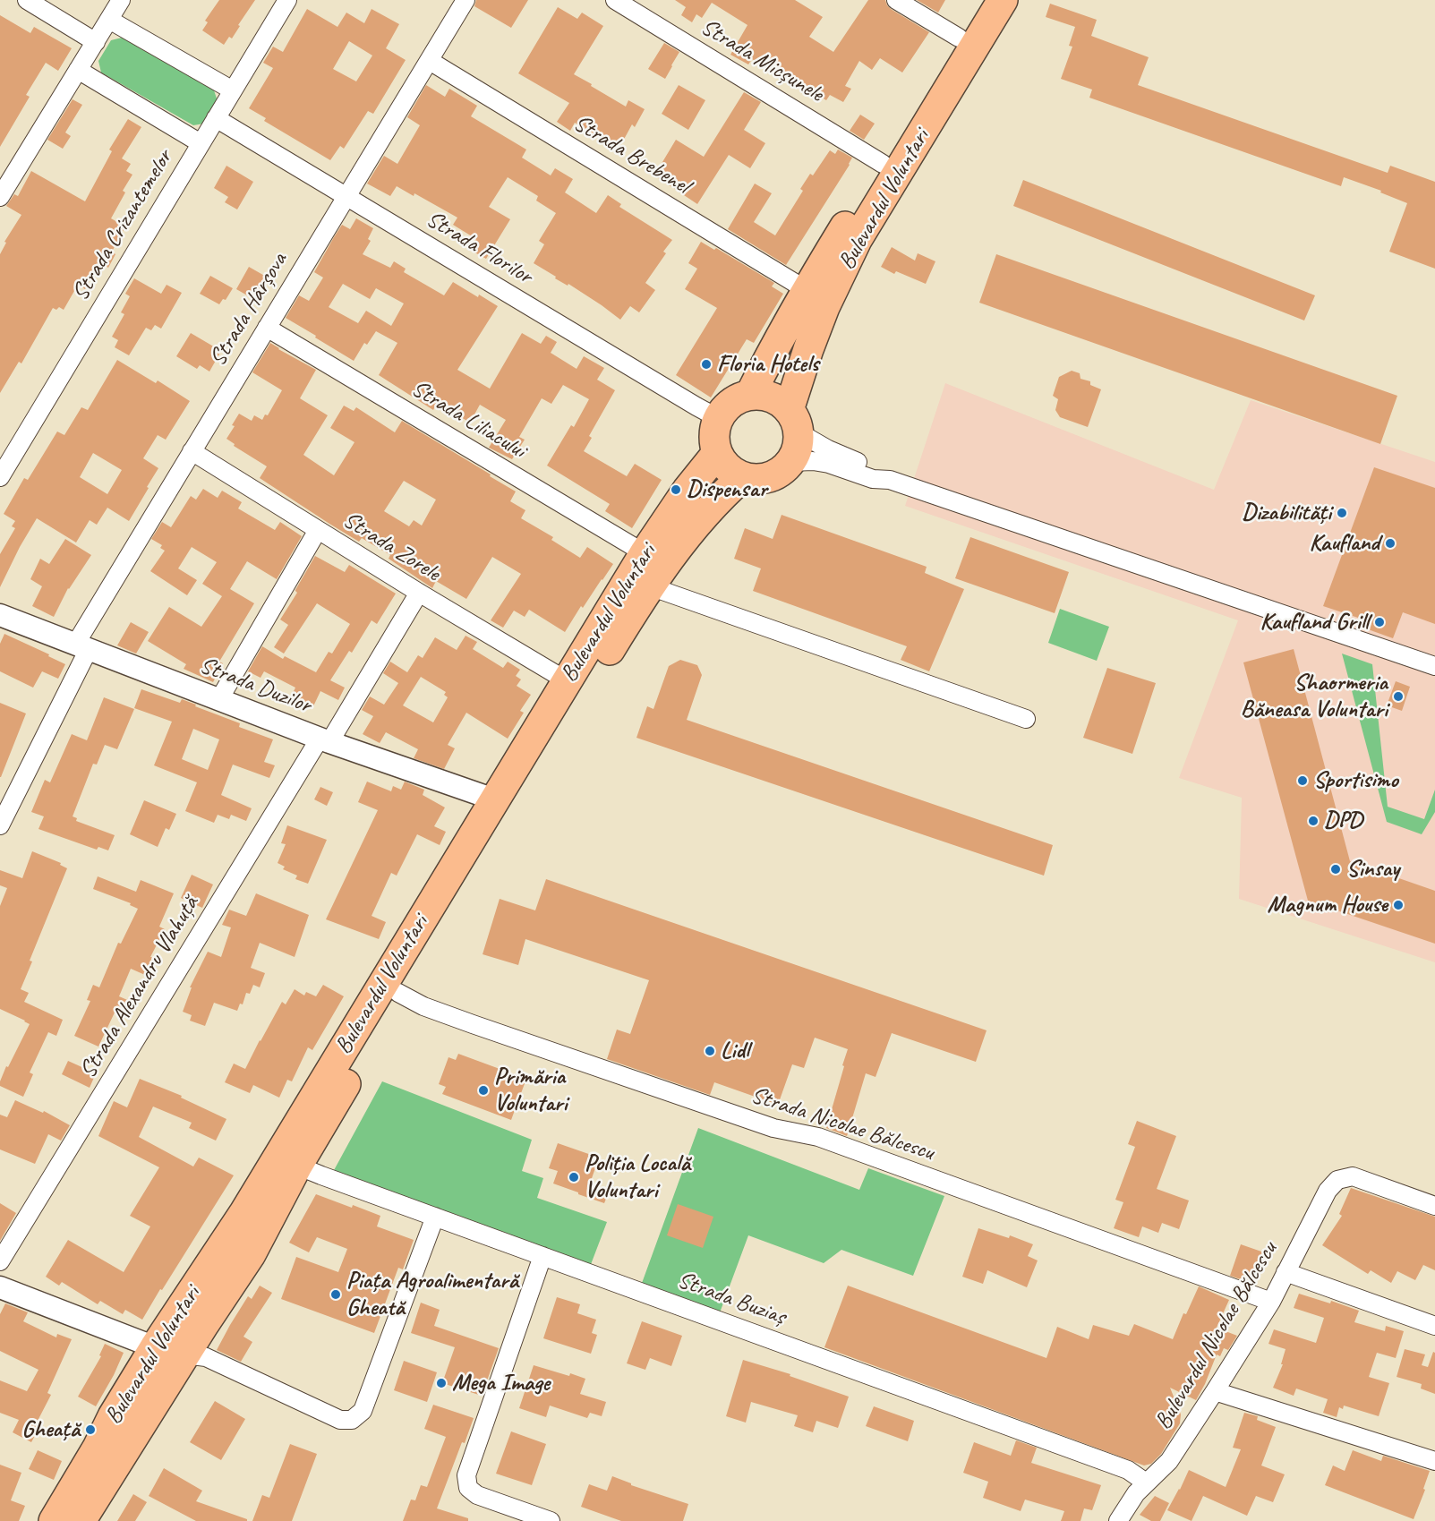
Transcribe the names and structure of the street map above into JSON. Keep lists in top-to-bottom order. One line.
{"streets":{"highway":["Bulevardul Voluntari"],"street":["Strada Micșunele","Strada Brebenel","Strada Crizantemelor","Strada Florilor","Strada Hârșova","Strada Liliacului","Strada Zorele","Strada Duzilor","Strada Alexandru Vlahuță","Strada Nicolae Bălcescu","Strada Buziaș","Bulevardul Nicolae Bălcescu"]},"crossings":[["Strada Micșunele","Bulevardul Voluntari"],["Strada Brebenel","Bulevardul Voluntari"],["Strada Brebenel","Strada Hârșova"],["Bulevardul Voluntari","Strada Florilor"],["Bulevardul Voluntari","Strada Liliacului"],["Bulevardul Voluntari","Strada Zorele"],["Bulevardul Voluntari","Strada Duzilor"],["Bulevardul Voluntari","Strada Nicolae Bălcescu"],["Bulevardul Voluntari","Strada Buziaș"],["Strada Crizantemelor","Strada Florilor"],["Strada Florilor","Strada Hârșova"],["Strada Hârșova","Strada Liliacului"],["Strada Hârșova","Strada Zorele"],["Strada Hârșova","Strada Duzilor"],["Strada Zorele","Strada Alexandru Vlahuță"],["Strada Duzilor","Strada Alexandru Vlahuță"],["Strada Nicolae Bălcescu","Bulevardul Nicolae Bălcescu"],["Strada Buziaș","Bulevardul Nicolae Bălcescu"]],"places":["Floria Hotels","Dispensar","Dizabilități","Kaufland","Kaufland Grill","Shaormeria Băneasa Voluntari","Sportisimo","DPD","Sinsay","Magnum House","Lidl","Primăria Voluntari","Poliția Locală Voluntari","Piața Agroalimentară Gheată","Mega Image","Gheață"]}
